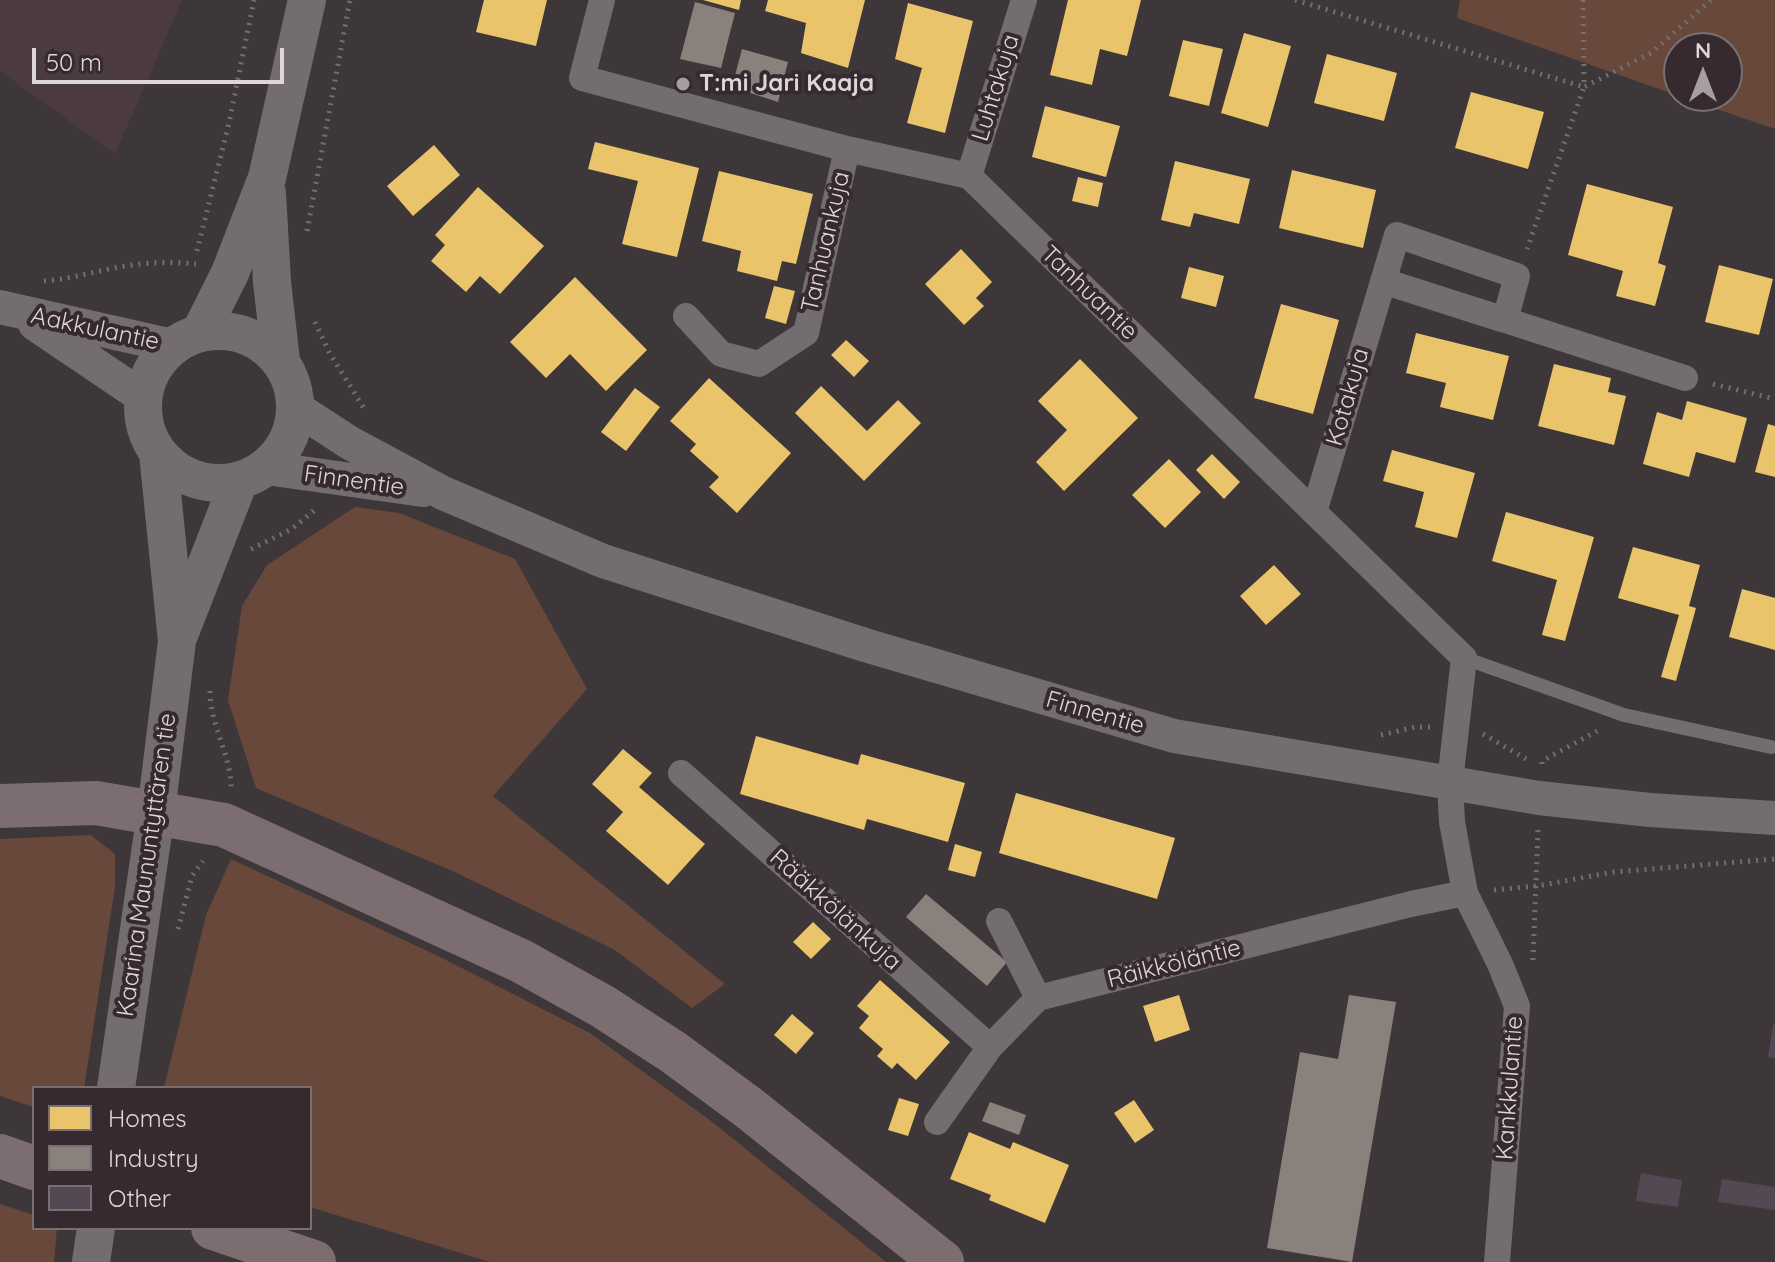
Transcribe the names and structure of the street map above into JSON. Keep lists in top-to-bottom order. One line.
{"streets":{"main road":["Kaarina Maununtyttären tie"],"street":["Luhtakuja","Tanhuankuja","Tanhuantie","Aakkulantie","Kotakuja","Finnentie","Rääkkölänkuja","Räikköläntie","Kankkulantie"]},"crossings":[["Luhtakuja","Tanhuantie"],["Tanhuantie","Kotakuja"],["Aakkulantie","Finnentie"],["Aakkulantie","Kaarina Maununtyttären tie"],["Finnentie","Kaarina Maununtyttären tie"],["Finnentie","Kankkulantie"],["Räikköläntie","Kankkulantie"]],"places":["T:mi Jari Kaaja"],"legend":["Homes","Industry","Other"],"scale_bar":"50 m","north":"top"}
